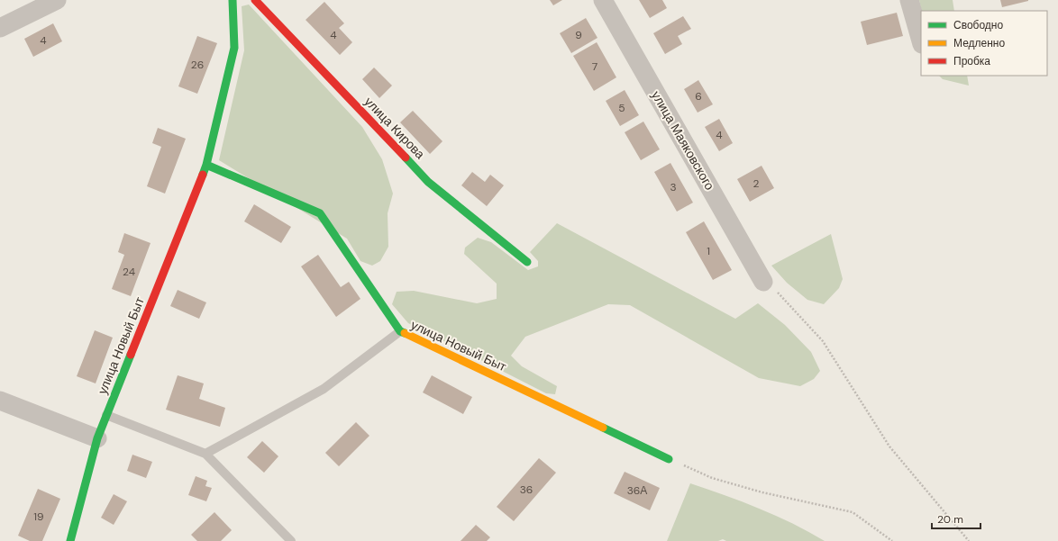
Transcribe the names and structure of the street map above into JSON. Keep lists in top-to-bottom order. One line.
{"streets":{"street":["улица Кирова","улица Маяковского","улица Новый Быт"]},"house_numbers":["4","9","4","26","7","6","5","4","2","3","1","24","36","36А","19"],"legend":["Свободно","Медленно","Пробка"],"scale_bar":"20 m"}
